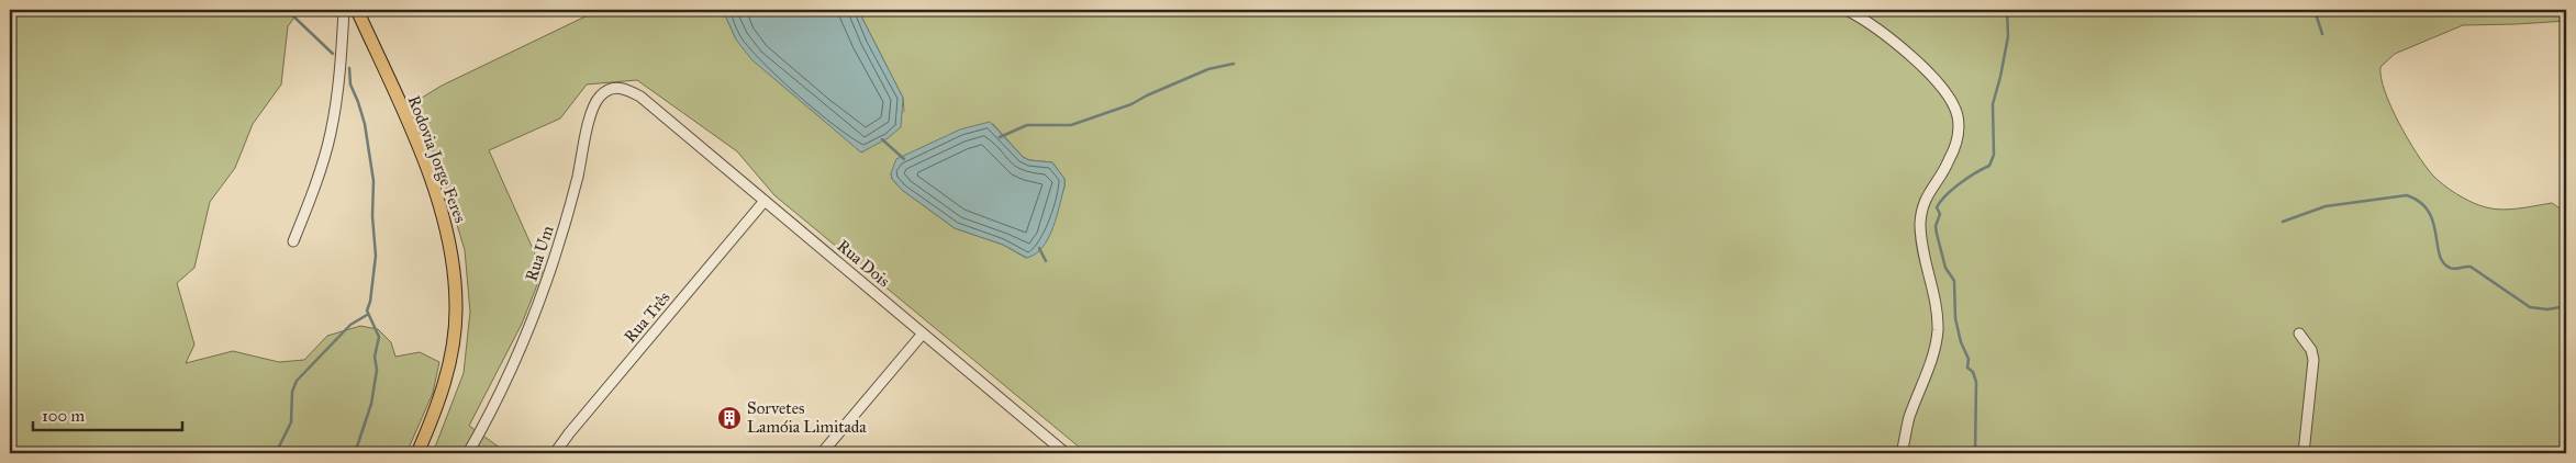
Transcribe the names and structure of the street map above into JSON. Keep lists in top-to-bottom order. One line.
{"streets":{"main road":["Rodovia Jorge Feres"],"street":["Rua Um","Rua Dois","Rua Três"]},"crossings":[["Rua Um","Rua Dois"],["Rua Dois","Rua Três"]],"places":{"building":["Sorvetes Lamóia Limitada"]},"scale_bar":"100 m"}
